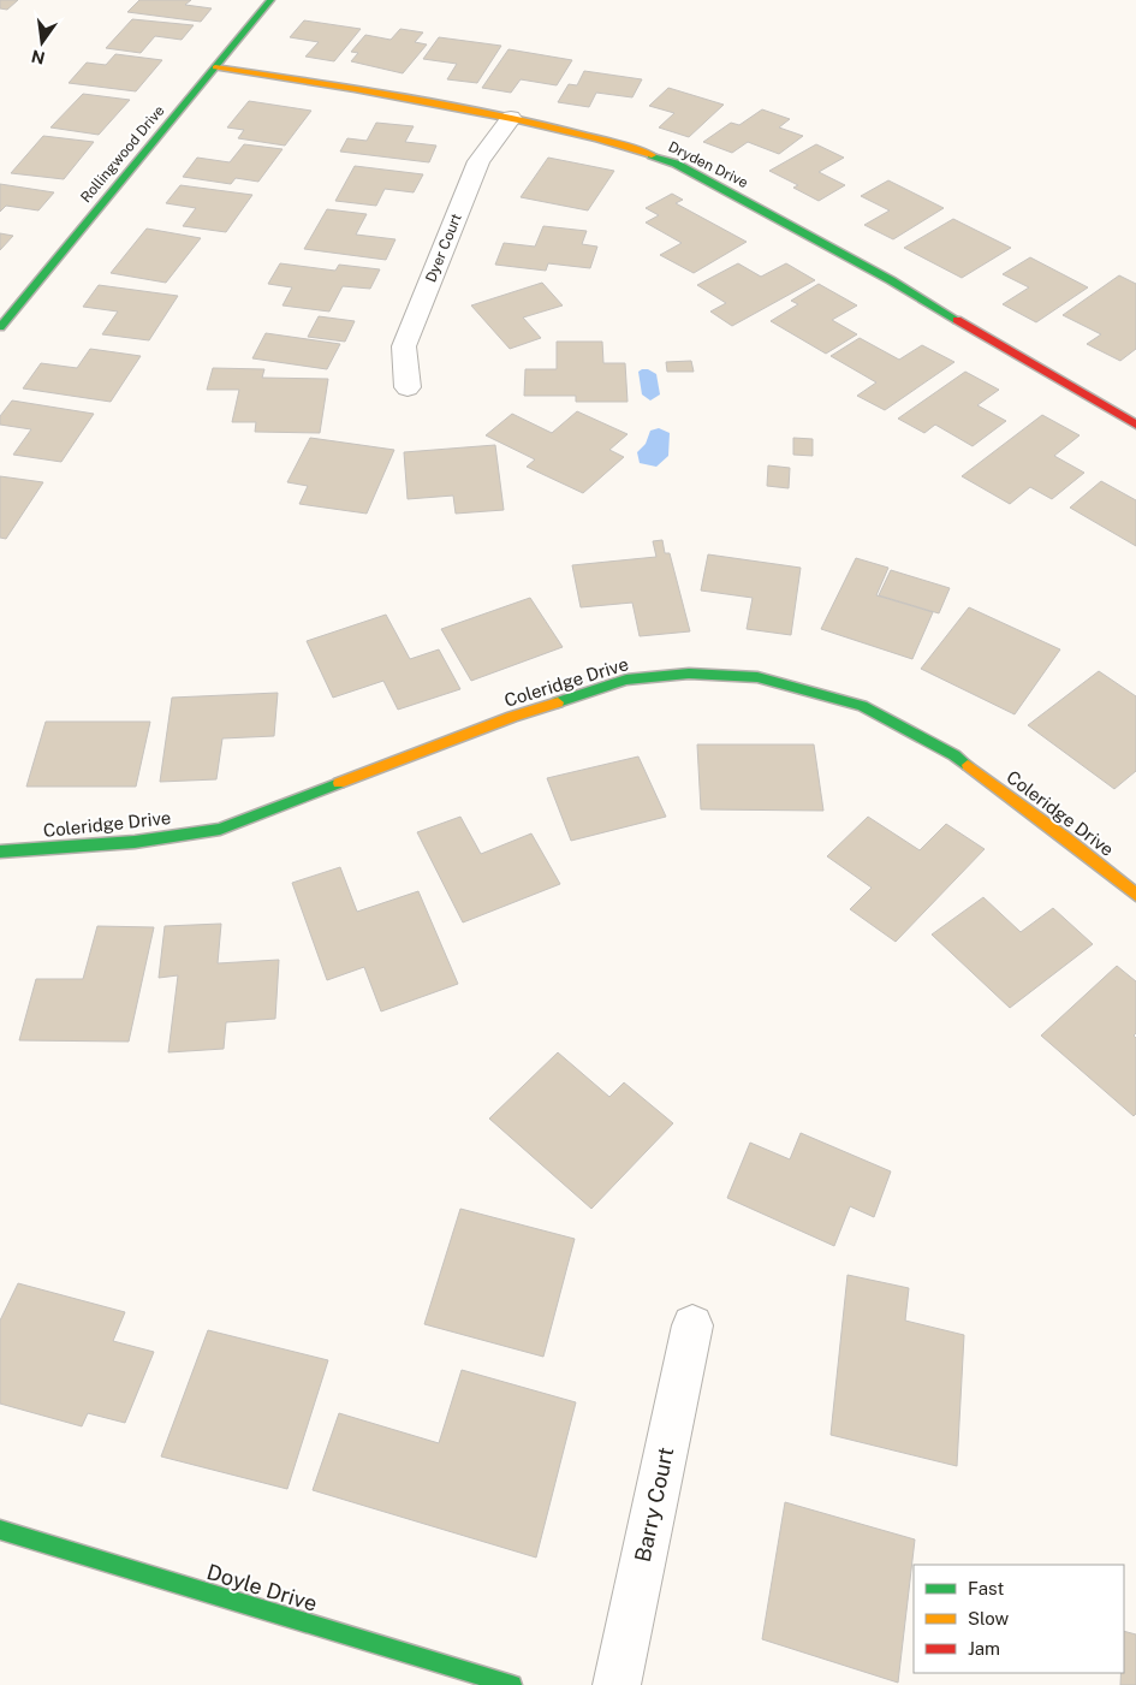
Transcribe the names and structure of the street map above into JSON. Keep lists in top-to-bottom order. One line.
{"streets":{"street":["Rollingwood Drive","Dryden Drive","Dyer Court","Coleridge Drive","Barry Court","Doyle Drive"]},"crossings":[["Rollingwood Drive","Dryden Drive"],["Dryden Drive","Dyer Court"]],"legend":["Fast","Slow","Jam"],"north":"bottom"}
